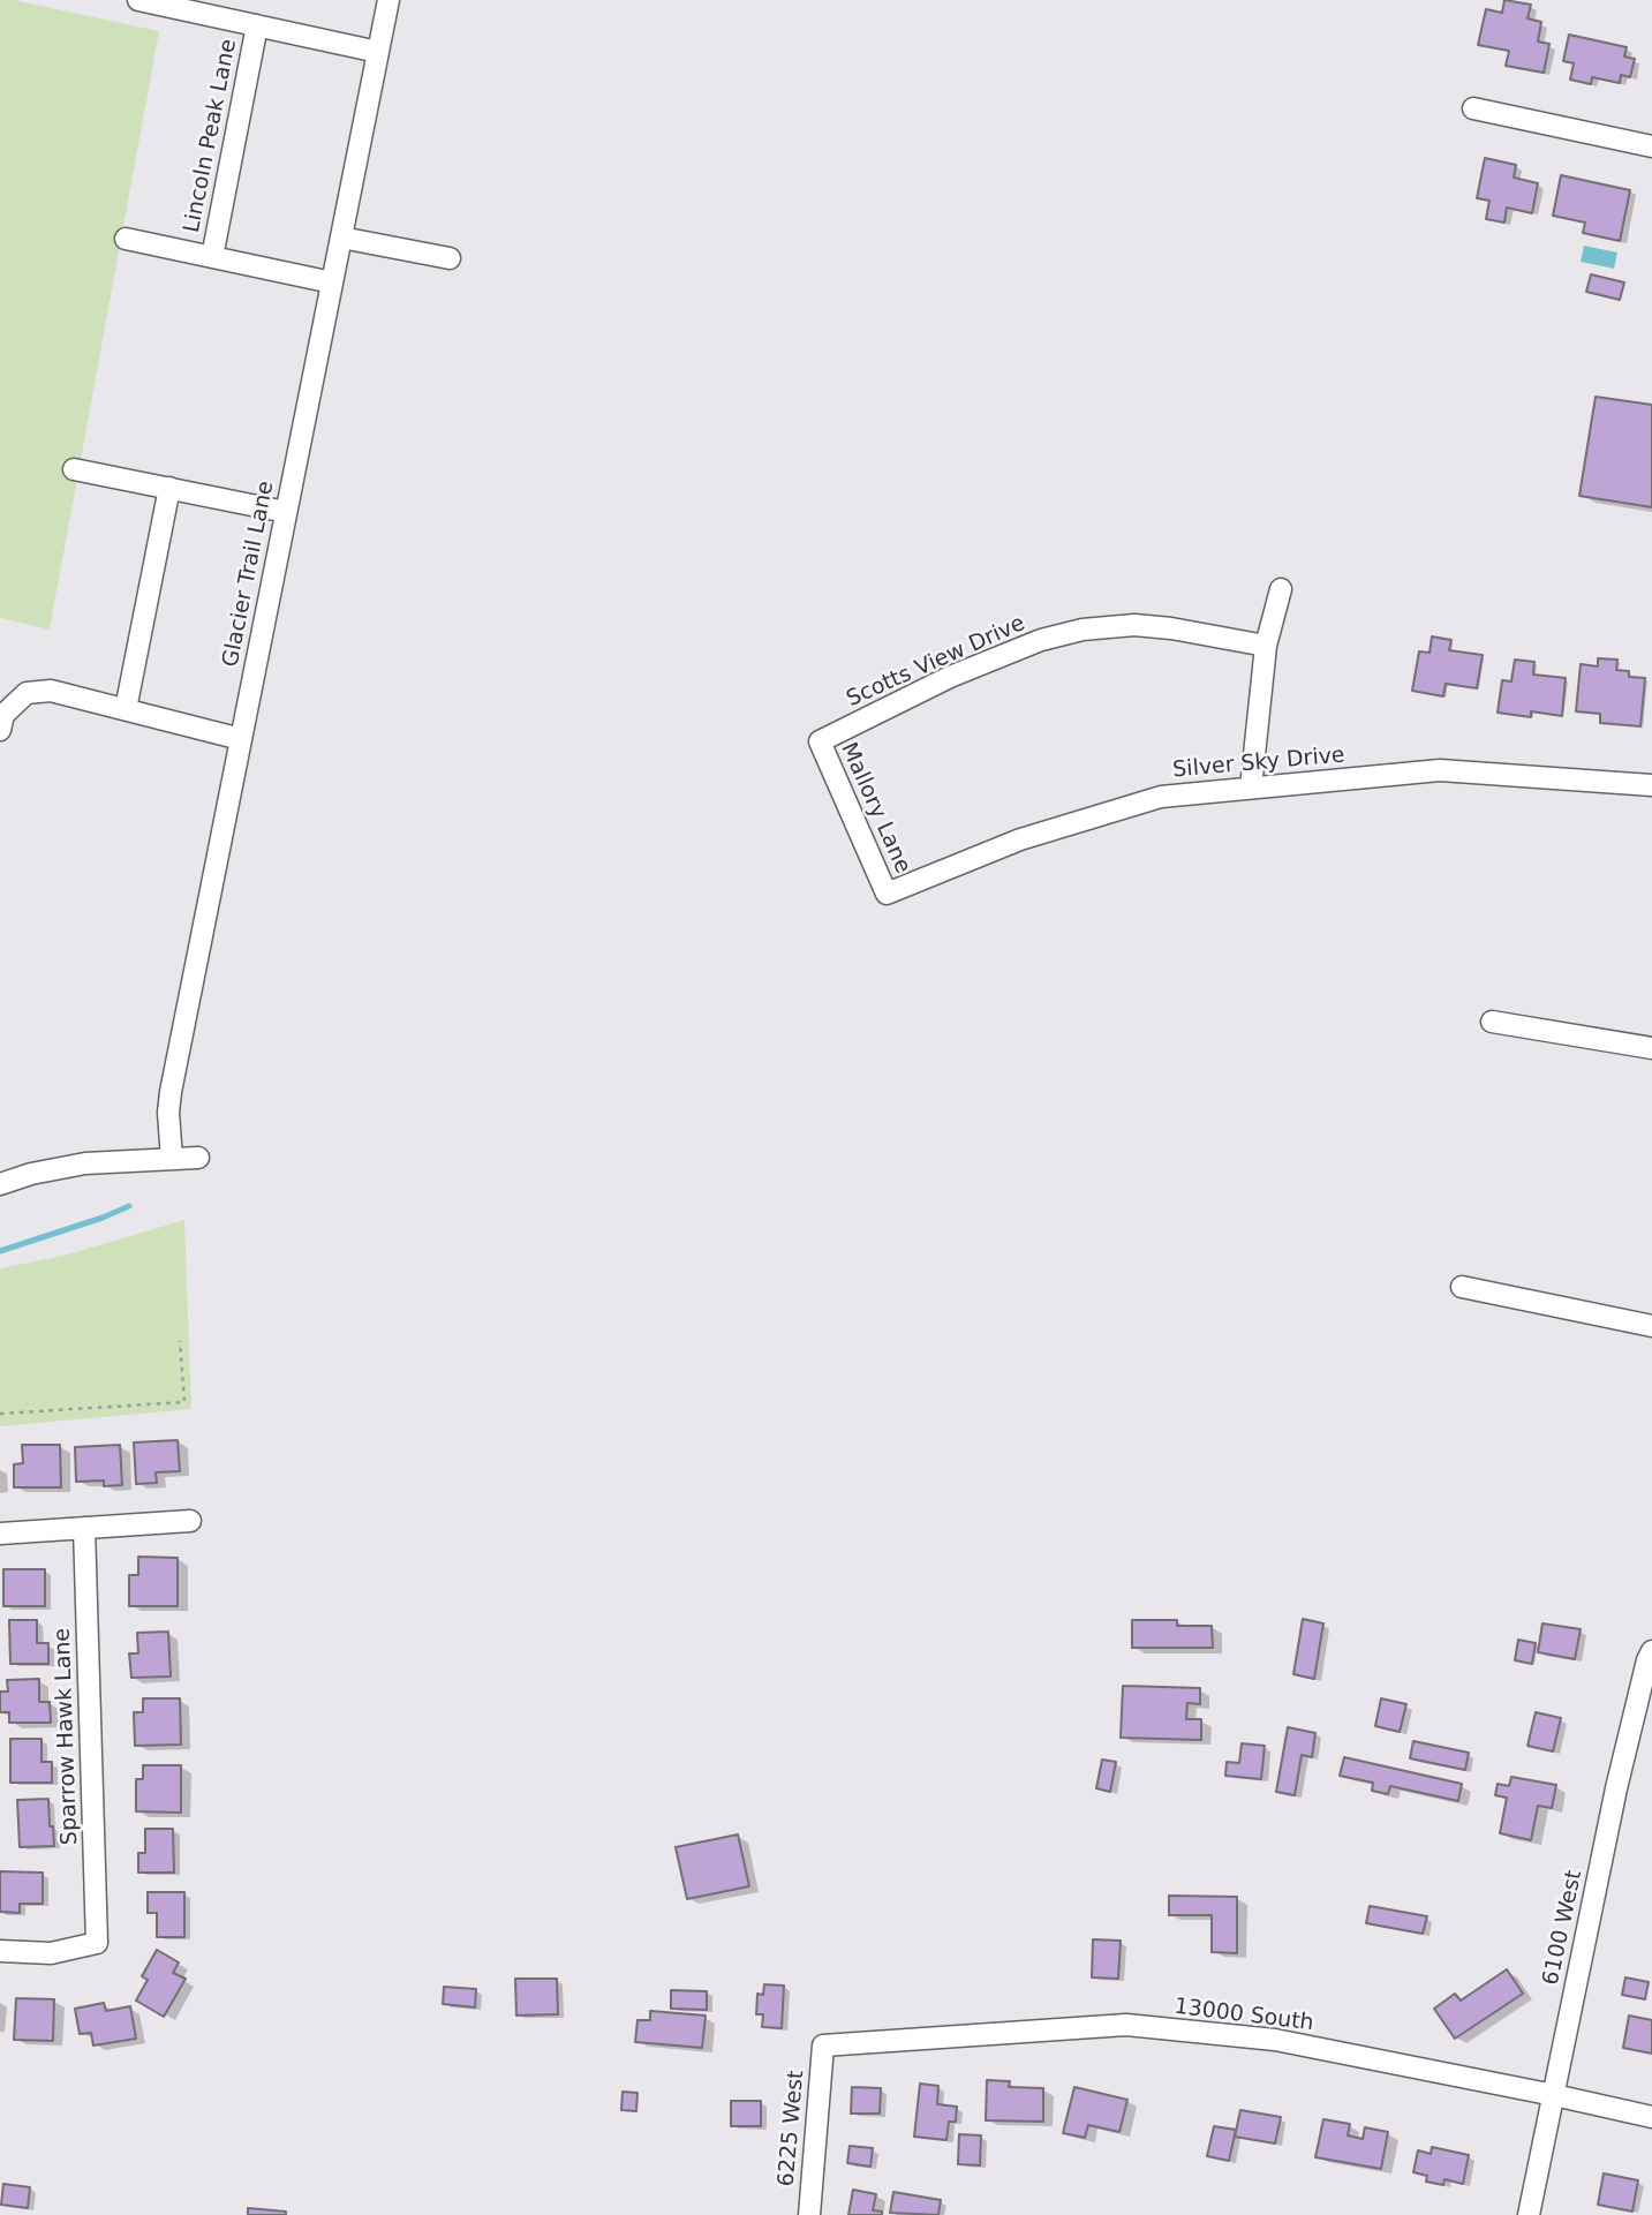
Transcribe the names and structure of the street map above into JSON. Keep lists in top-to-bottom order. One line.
{"streets":{"street":["Lincoln Peak Lane","Glacier Trail Lane","Scotts View Drive","Silver Sky Drive","Mallory Lane","Sparrow Hawk Lane","6100 West","13000 South","6225 West"]},"crossings":[["Scotts View Drive","Mallory Lane"],["Silver Sky Drive","Mallory Lane"],["6100 West","13000 South"],["13000 South","6225 West"]]}
